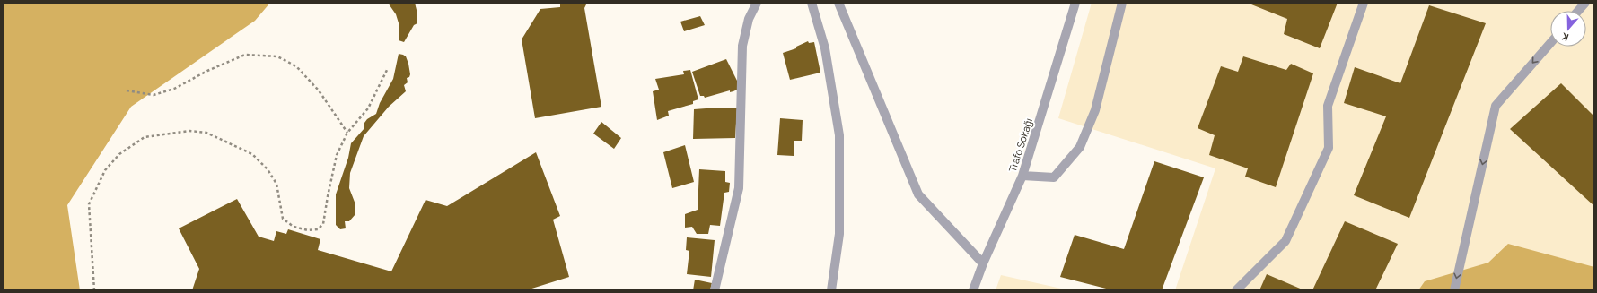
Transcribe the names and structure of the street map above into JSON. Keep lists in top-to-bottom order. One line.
{"streets":{"street":["Trafo Sokağı"]},"north":"bottom"}
